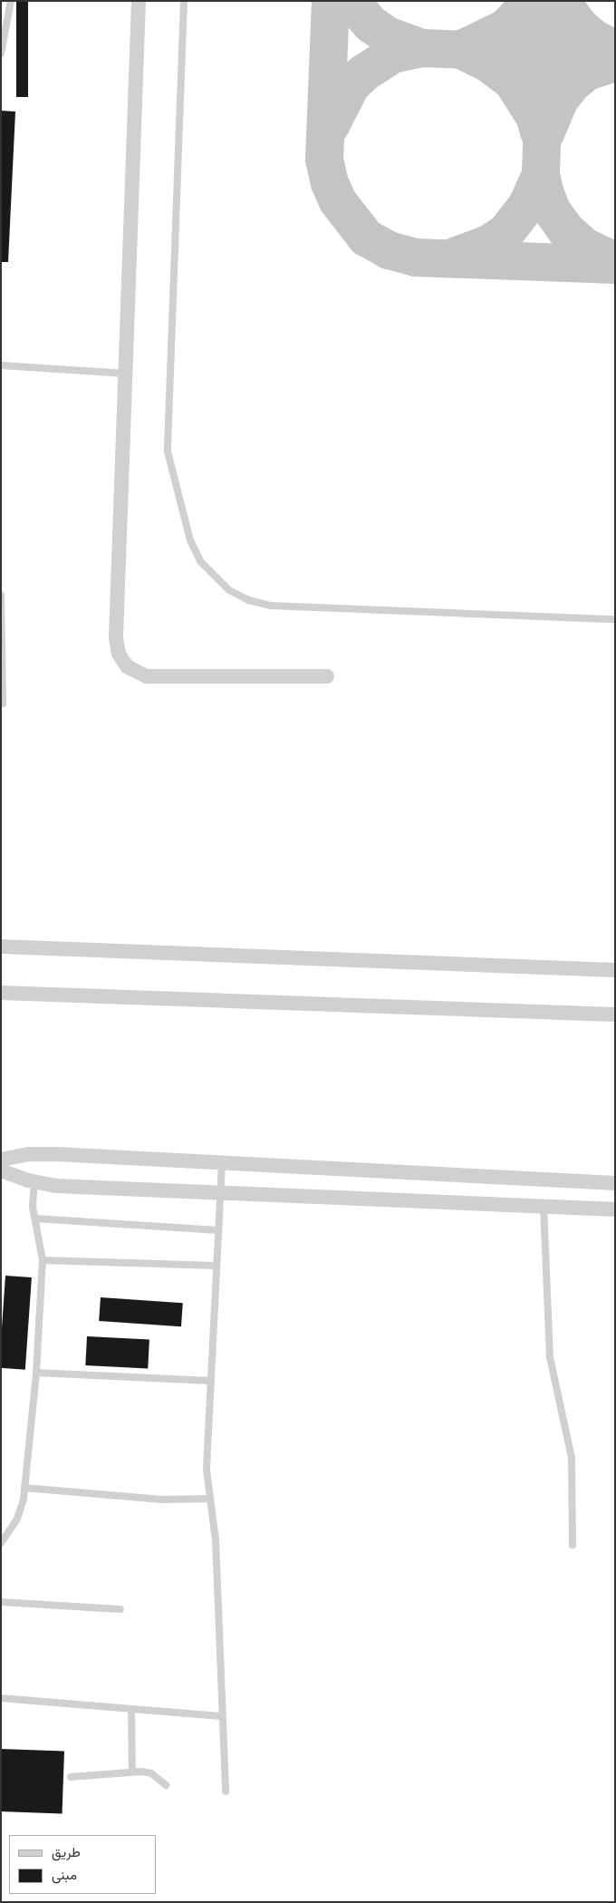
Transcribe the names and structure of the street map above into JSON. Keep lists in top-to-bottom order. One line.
{"legend":["طريق","مبنى"]}
